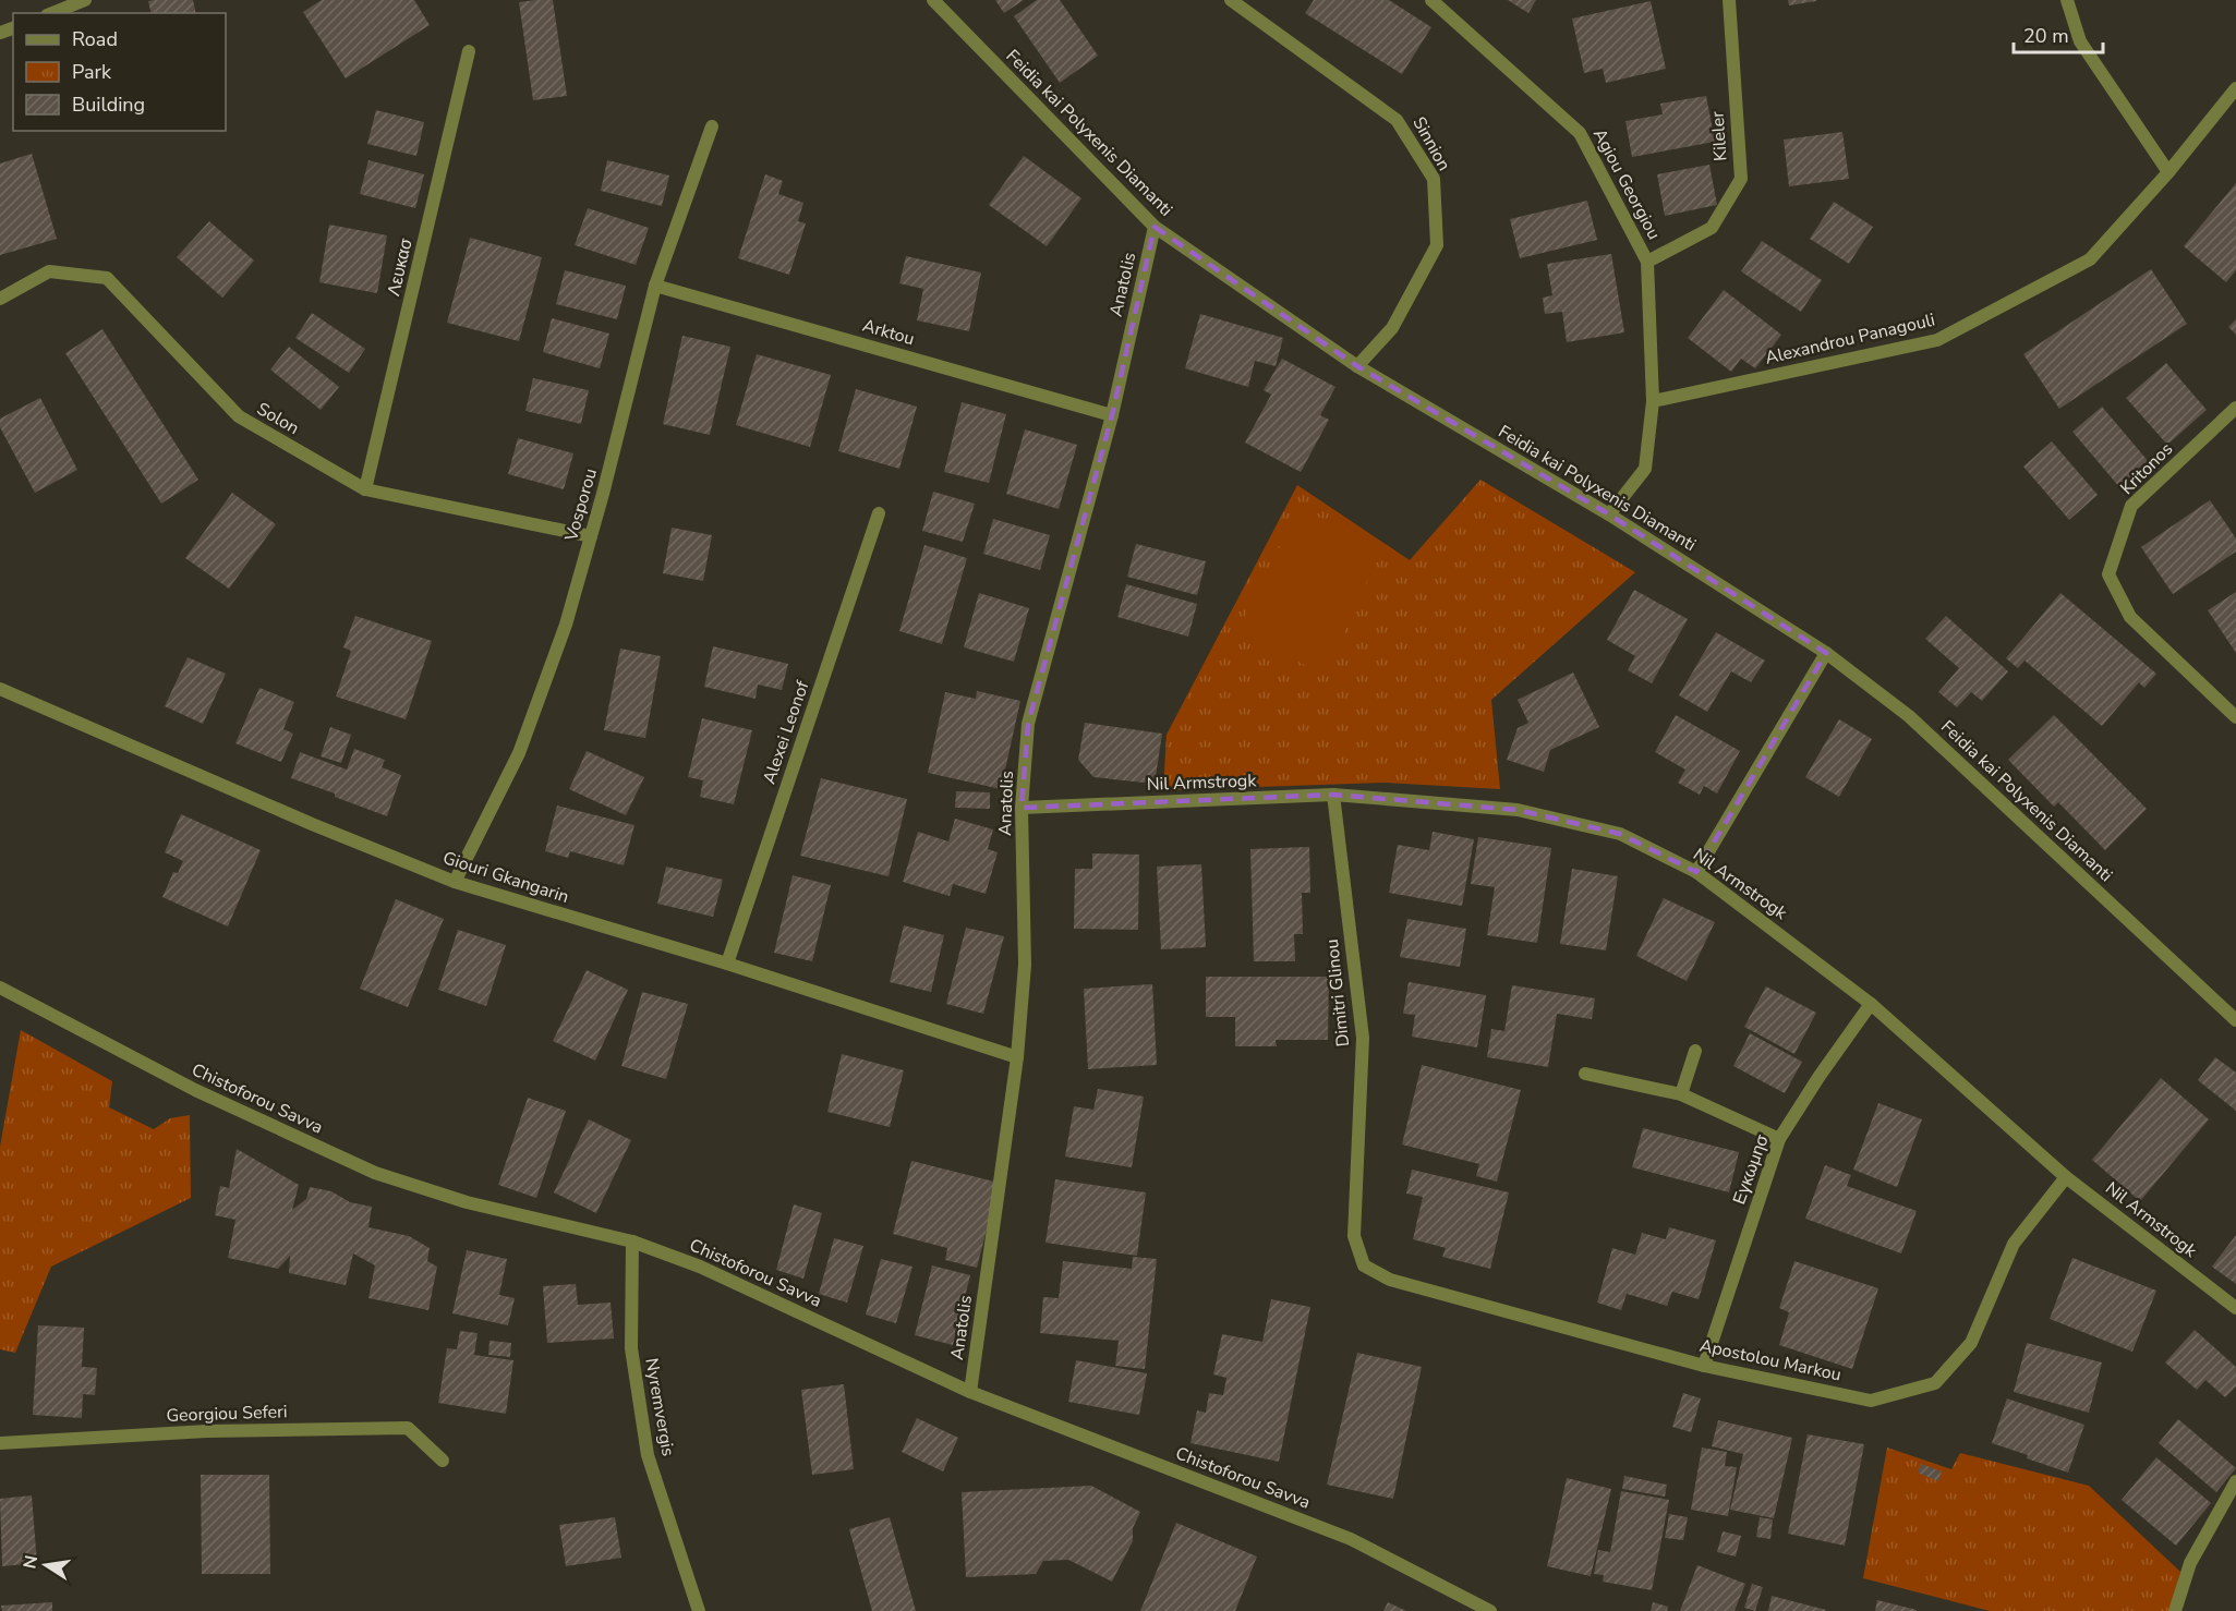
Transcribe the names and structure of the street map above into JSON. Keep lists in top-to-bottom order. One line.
{"streets":{"street":["Feidia kai Polyxenis Diamanti","Kileler","Sinnion","Agiou Georgiou","Λευκασ","Anatolis","Arktou","Alexandrou Panagouli","Solon","Kritonos","Vosporou","Alexei Leonof","Nil Armstrogk","Giouri Gkangarin","Dimitri Glinou","Chistoforou Savva","Εγκωμησ","Apostolou Markou","Nyremvergis","Georgiou Seferi"]},"crossings":[["Feidia kai Polyxenis Diamanti","Sinnion"],["Feidia kai Polyxenis Diamanti","Agiou Georgiou"],["Feidia kai Polyxenis Diamanti","Anatolis"],["Kileler","Agiou Georgiou"],["Agiou Georgiou","Alexandrou Panagouli"],["Λευκασ","Solon"],["Anatolis","Arktou"],["Anatolis","Nil Armstrogk"],["Anatolis","Giouri Gkangarin"],["Anatolis","Chistoforou Savva"],["Arktou","Vosporou"],["Solon","Vosporou"],["Vosporou","Giouri Gkangarin"],["Alexei Leonof","Giouri Gkangarin"],["Nil Armstrogk","Dimitri Glinou"],["Nil Armstrogk","Εγκωμησ"],["Nil Armstrogk","Apostolou Markou"],["Dimitri Glinou","Apostolou Markou"],["Chistoforou Savva","Nyremvergis"],["Εγκωμησ","Apostolou Markou"]],"legend":["Road","Park","Building"],"scale_bar":"20 m","north":"left"}
